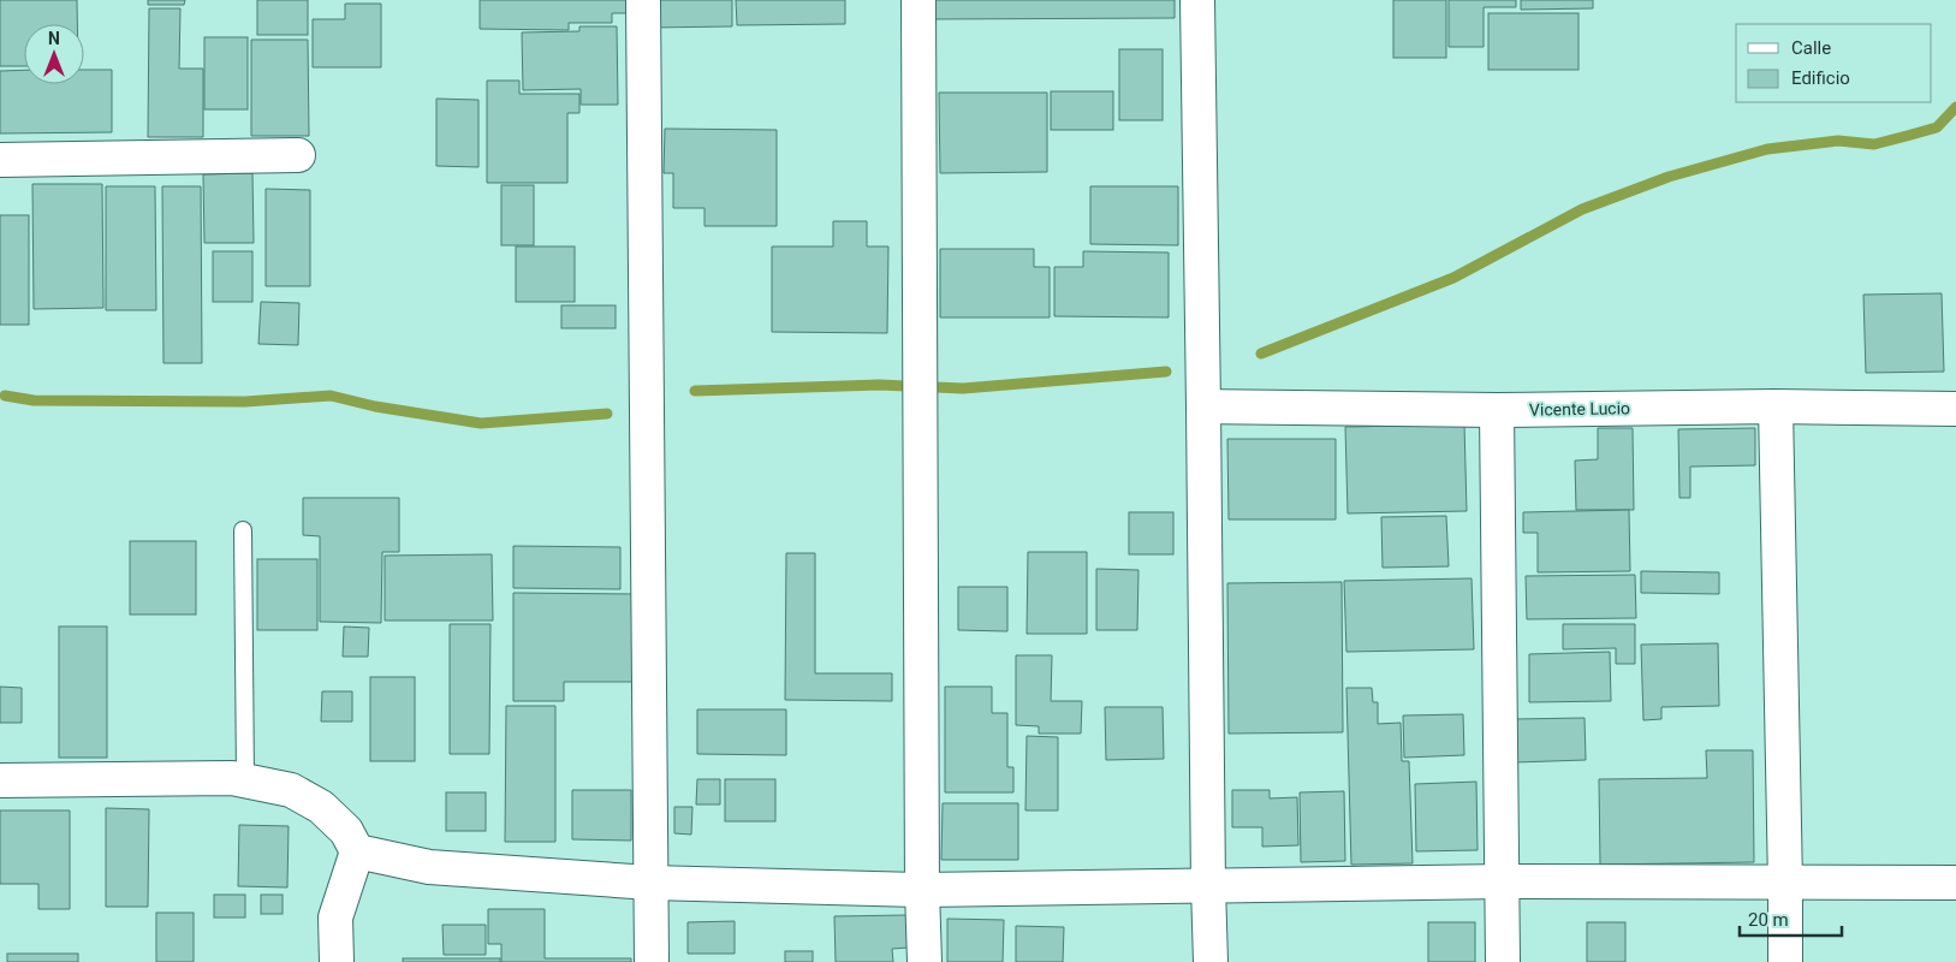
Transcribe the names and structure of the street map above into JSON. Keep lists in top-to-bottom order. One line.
{"streets":{"street":["Vicente Lucio"]},"legend":["Calle","Edificio"],"scale_bar":"20 m","north":"top"}
